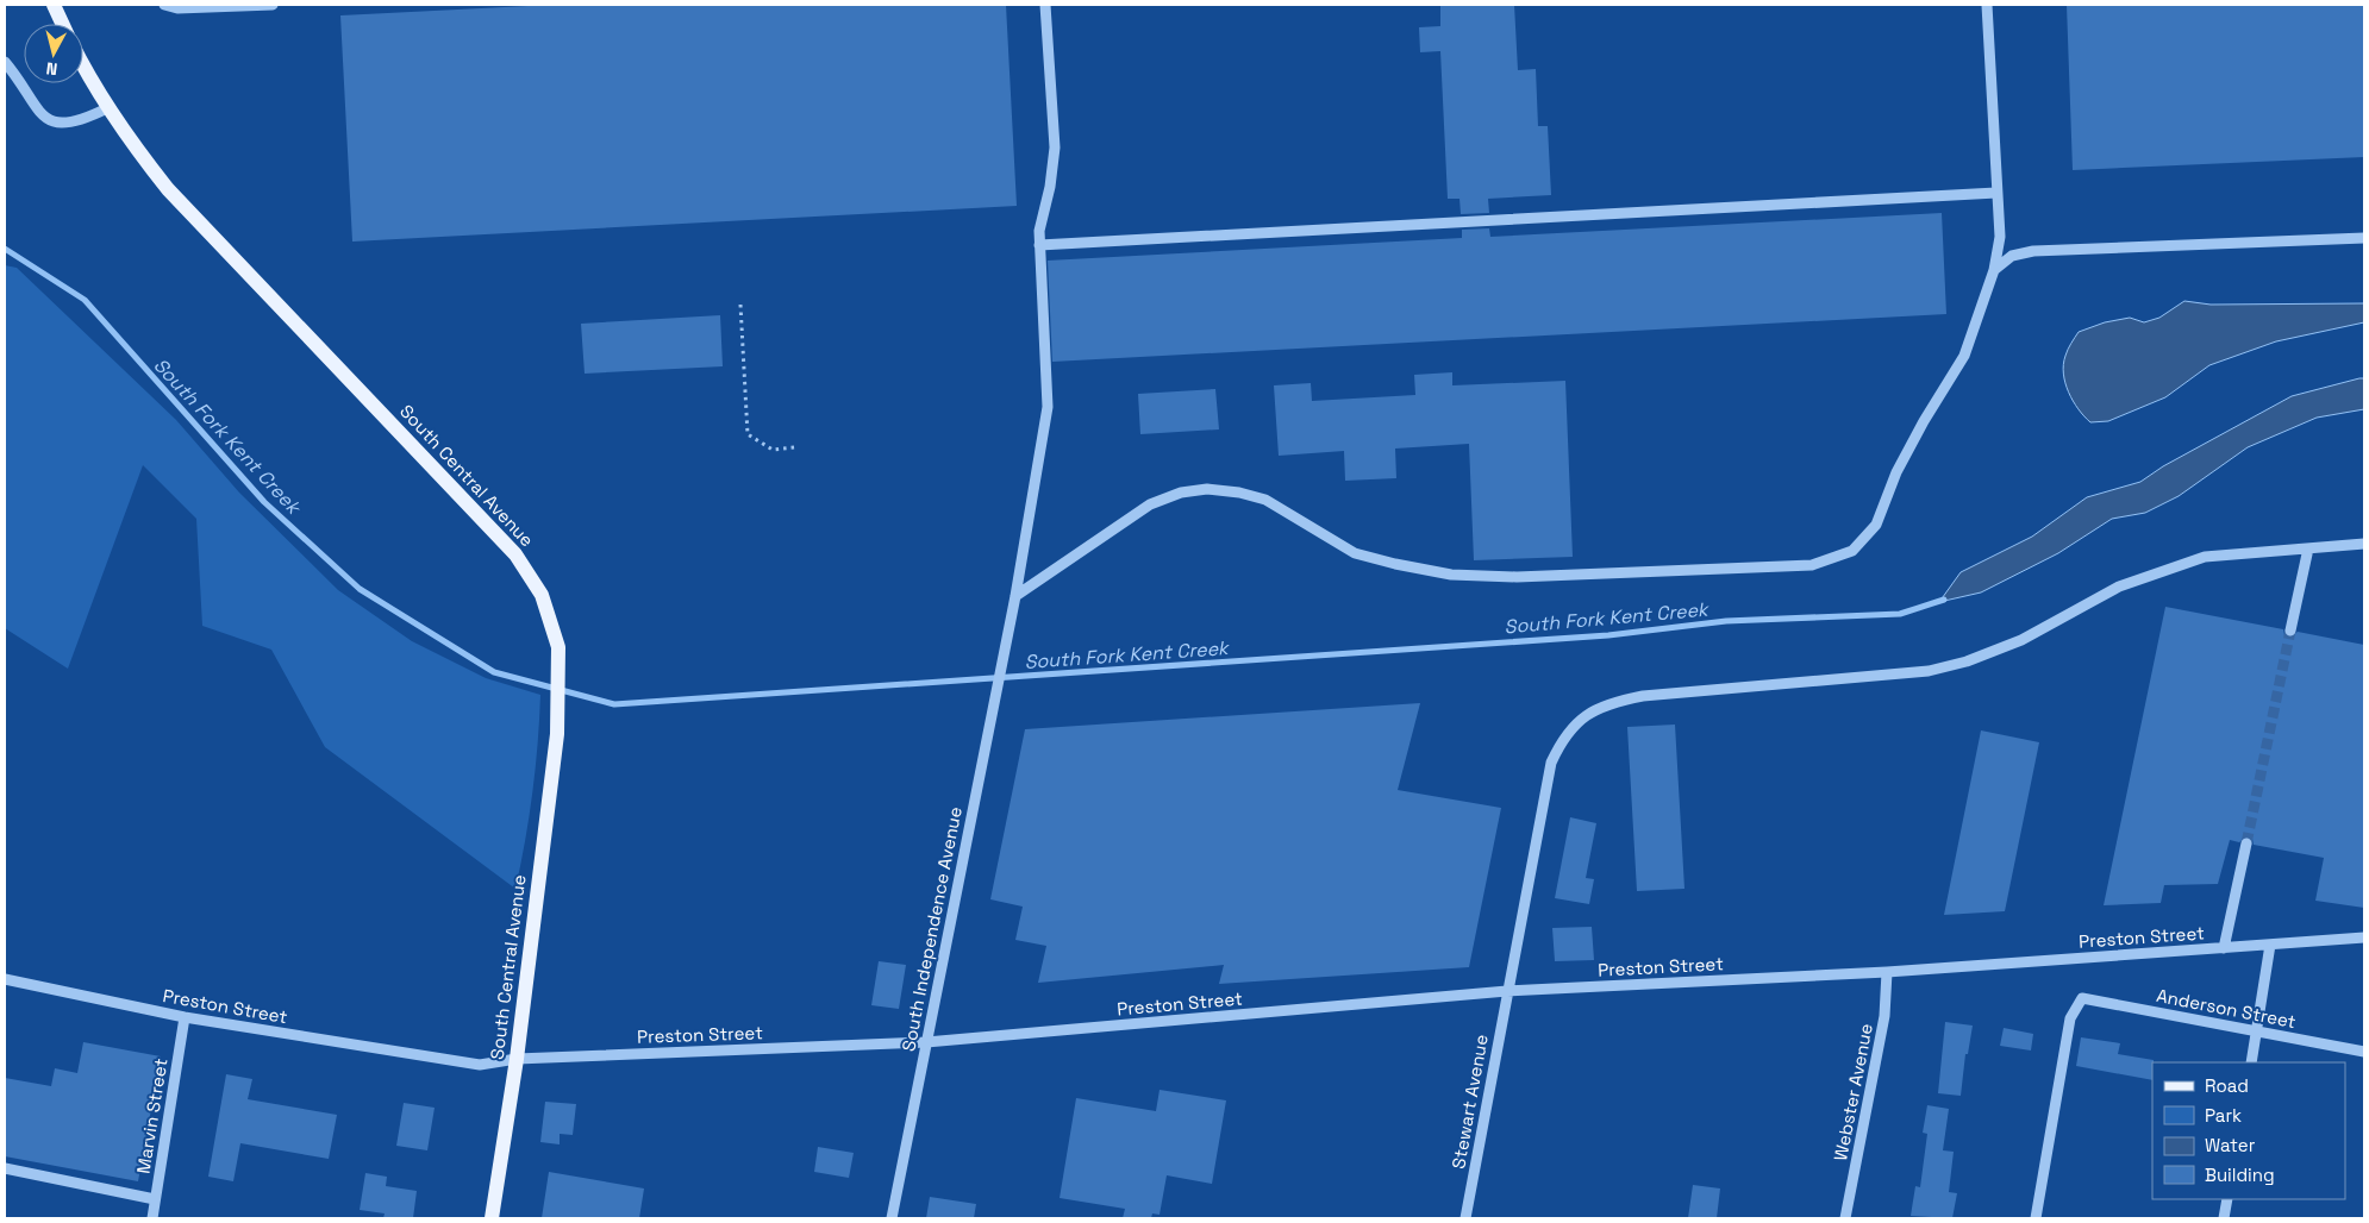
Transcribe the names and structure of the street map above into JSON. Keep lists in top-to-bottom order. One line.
{"streets":{"main road":["South Central Avenue"],"street":["South Independence Avenue","Preston Street","Anderson Street","Webster Avenue","Stewart Avenue","Marvin Street"]},"crossings":[["South Central Avenue","Preston Street"],["South Independence Avenue","Preston Street"],["Preston Street","Webster Avenue"],["Preston Street","Stewart Avenue"],["Preston Street","Marvin Street"]],"water":["South Fork Kent Creek"],"legend":["Road","Park","Water","Building"],"north":"bottom"}
